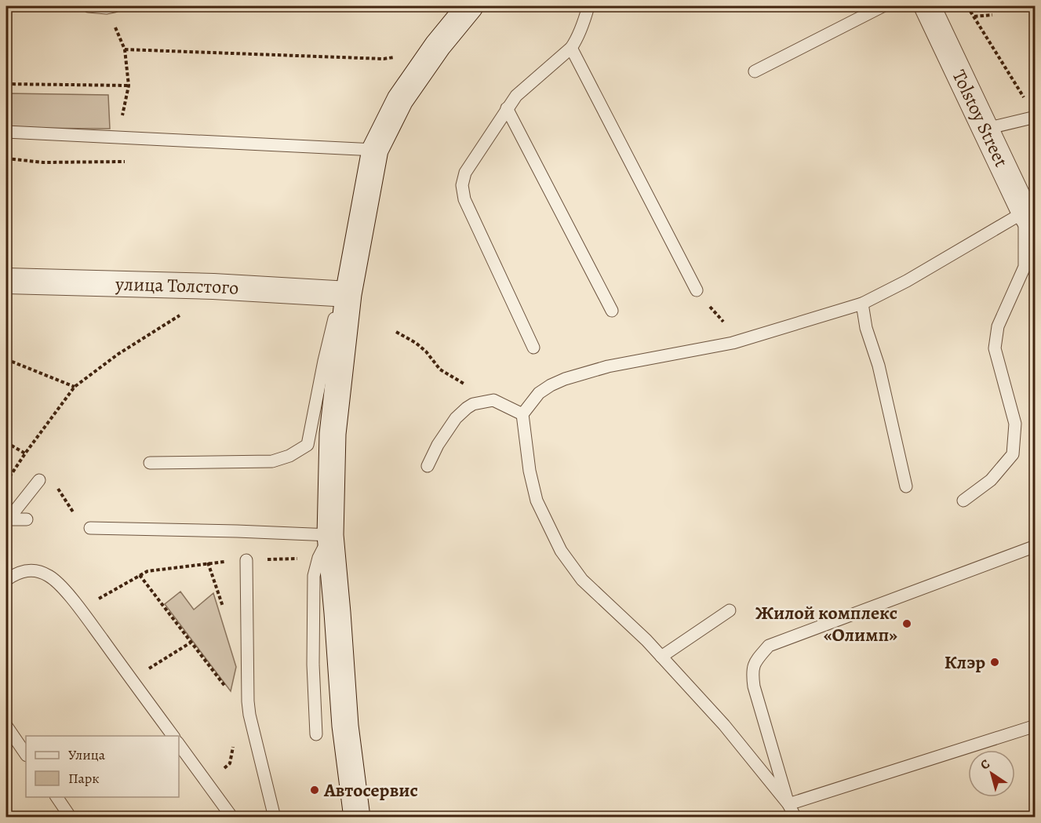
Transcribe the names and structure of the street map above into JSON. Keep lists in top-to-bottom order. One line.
{"streets":{"main road":["Tolstoy Street"],"street":["улица Толстого"]},"places":["Жилой комплекс «Олимп»","Клэр","Автосервис"],"legend":["Улица","Парк"],"north":"top left"}
